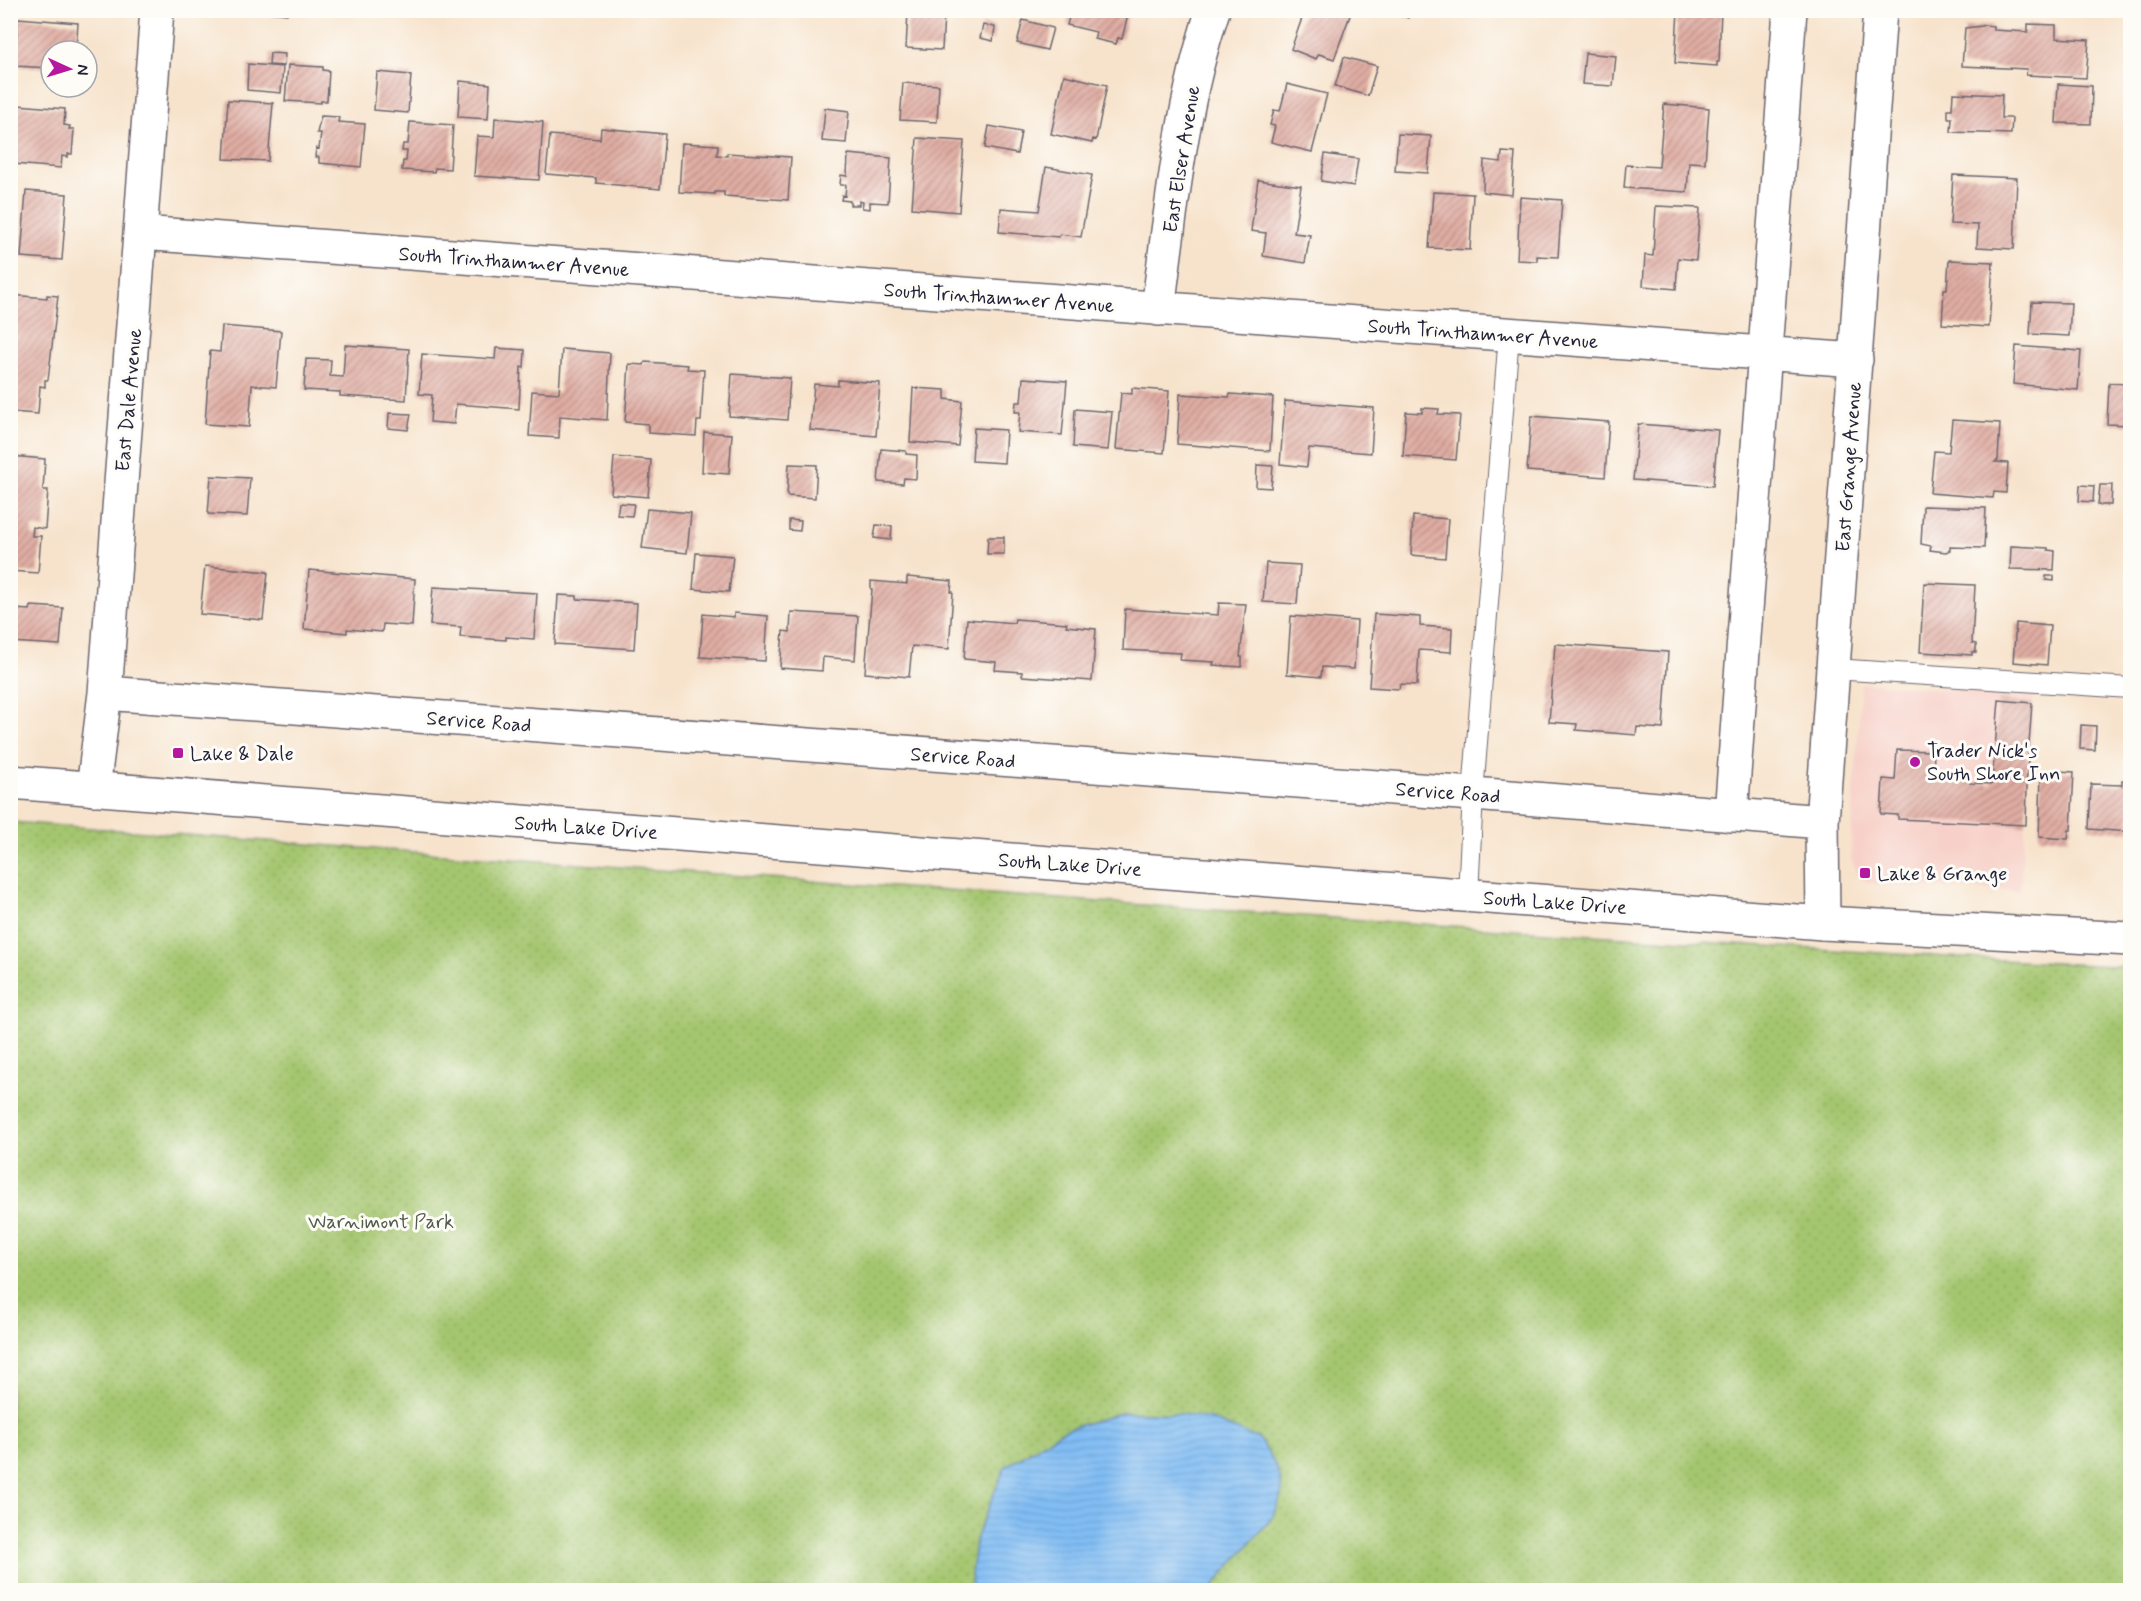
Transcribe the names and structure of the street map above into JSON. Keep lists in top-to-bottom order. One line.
{"streets":{"street":["East Elser Avenue","South Trinthammer Avenue","East Dale Avenue","East Grange Avenue","Service Road","South Lake Drive"]},"crossings":[["East Elser Avenue","South Trinthammer Avenue"],["South Trinthammer Avenue","East Dale Avenue"],["South Trinthammer Avenue","East Grange Avenue"],["East Dale Avenue","Service Road"],["East Dale Avenue","South Lake Drive"],["East Grange Avenue","Service Road"],["East Grange Avenue","South Lake Drive"]],"parks":["Warnimont Park"],"places":{"transit":["Lake & Dale","Lake & Grange"],"other":["Trader Nick's South Shore Inn"]},"north":"right"}
